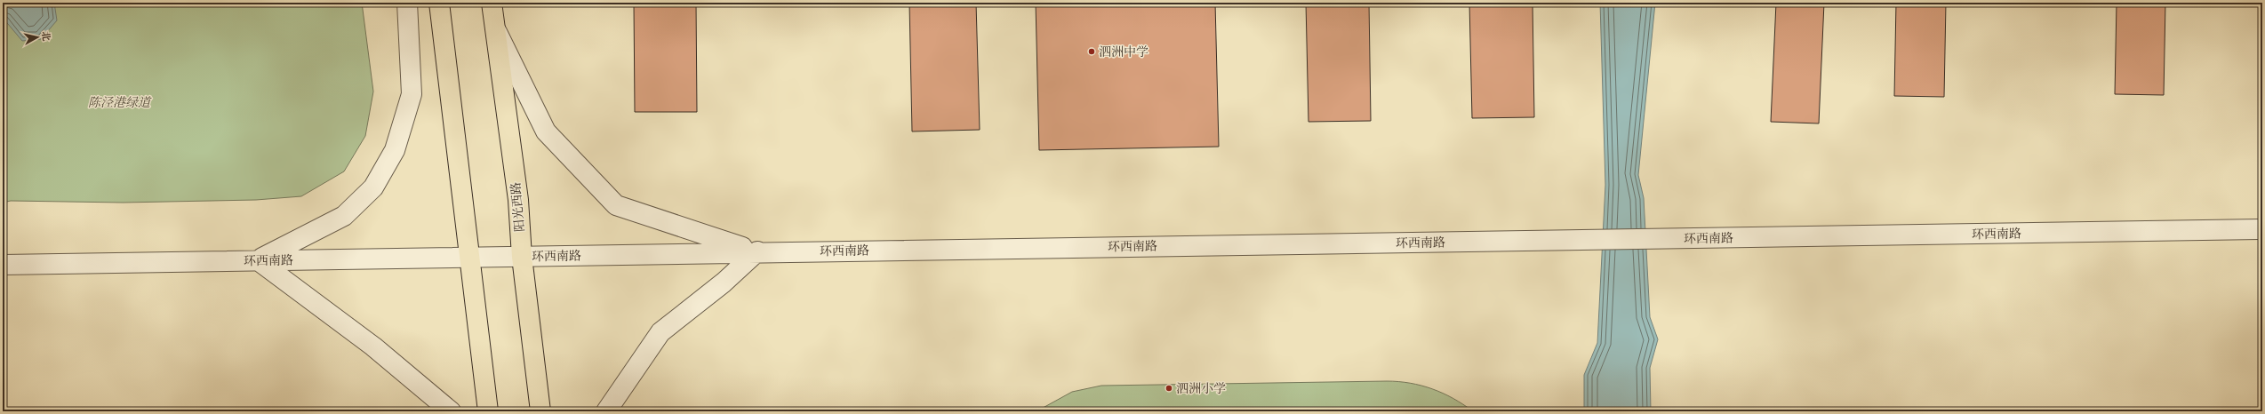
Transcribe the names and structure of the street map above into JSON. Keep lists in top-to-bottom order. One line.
{"streets":{"main road":["阳光西路"],"street":["环西南路"]},"crossings":[["阳光西路","环西南路"]],"parks":["陈泾港绿道"],"places":["泗洲中学","泗洲小学"],"north":"right"}
